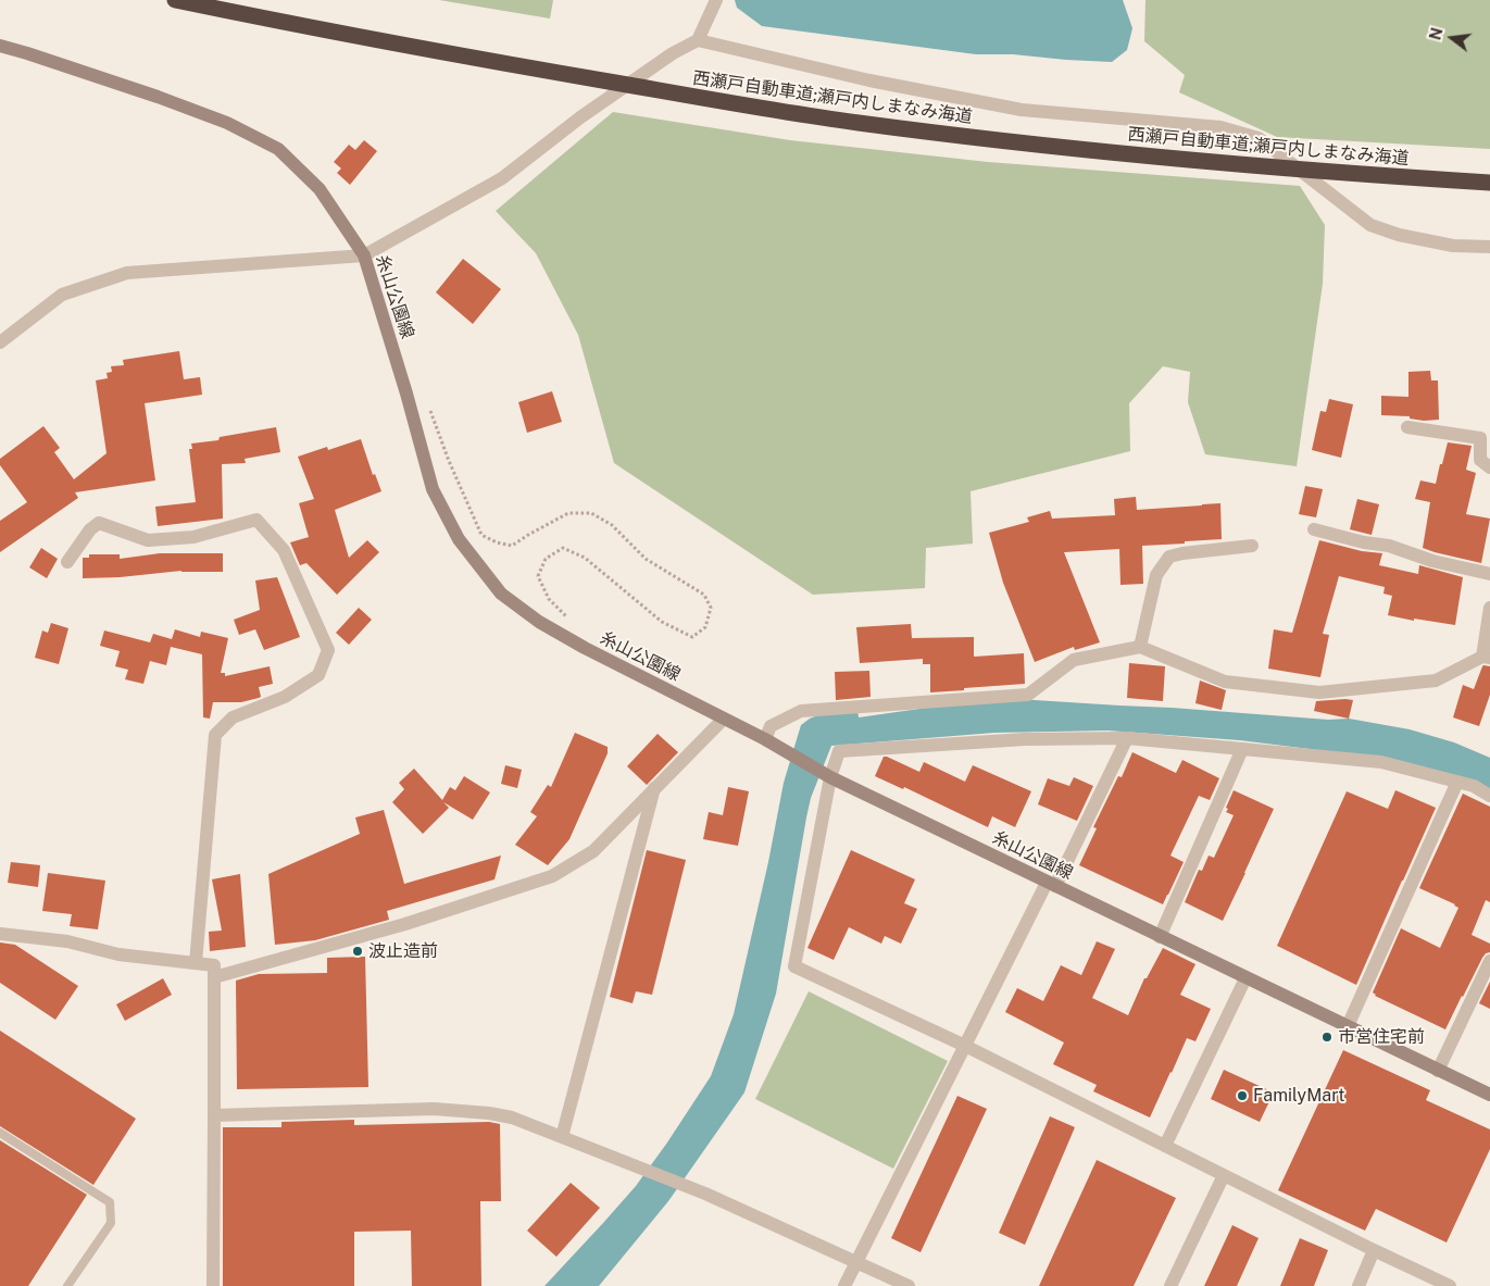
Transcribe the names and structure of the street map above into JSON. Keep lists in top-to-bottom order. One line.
{"streets":{"highway":["西瀬戸自動車道;瀬戸内しまなみ海道"],"main road":["糸山公園線"]},"places":["波止造前","市営住宅前","FamilyMart"],"north":"left"}
